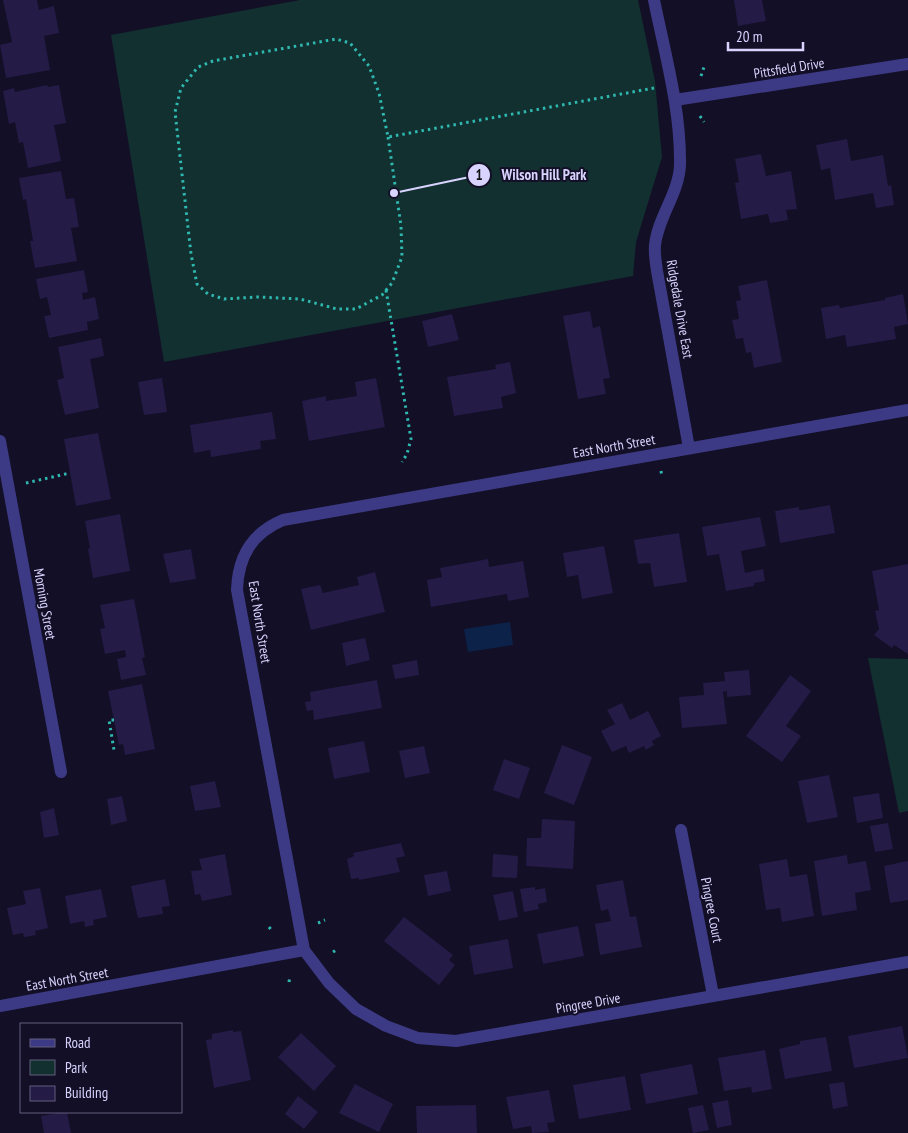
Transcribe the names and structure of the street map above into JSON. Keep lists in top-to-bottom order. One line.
{"streets":{"street":["Pittsfield Drive","Ridgedale Drive East","East North Street","Morning Street","Pingree Court","Pingree Drive"]},"crossings":[["Pittsfield Drive","Ridgedale Drive East"],["Ridgedale Drive East","East North Street"],["East North Street","Pingree Drive"],["Pingree Court","Pingree Drive"]],"places":["Wilson Hill Park"],"legend":["Road","Park","Building"],"scale_bar":"20 m"}
